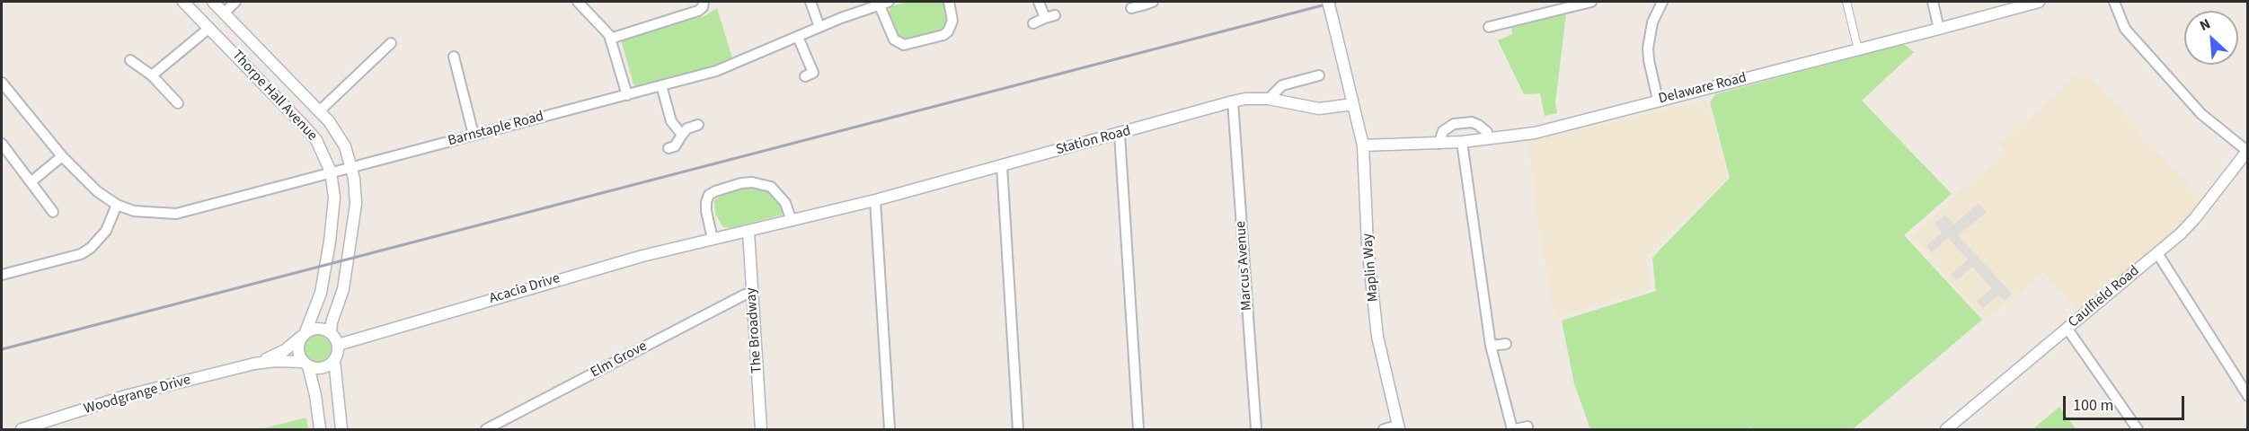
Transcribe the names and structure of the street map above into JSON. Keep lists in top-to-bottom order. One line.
{"streets":{"street":["Delaware Road","Thorpe Hall Avenue","Barnstaple Road","Station Road","Marcus Avenue","Maplin Way","Acacia Drive","Caulfield Road","The Broadway","Elm Grove","Woodgrange Drive"]},"crossings":[["Delaware Road","Maplin Way"],["Thorpe Hall Avenue","Barnstaple Road"],["Thorpe Hall Avenue","Acacia Drive"],["Thorpe Hall Avenue","Woodgrange Drive"],["Station Road","Marcus Avenue"],["Station Road","Maplin Way"],["Station Road","Acacia Drive"],["Acacia Drive","The Broadway"],["Acacia Drive","Woodgrange Drive"],["The Broadway","Elm Grove"]],"scale_bar":"100 m","north":"top left"}
